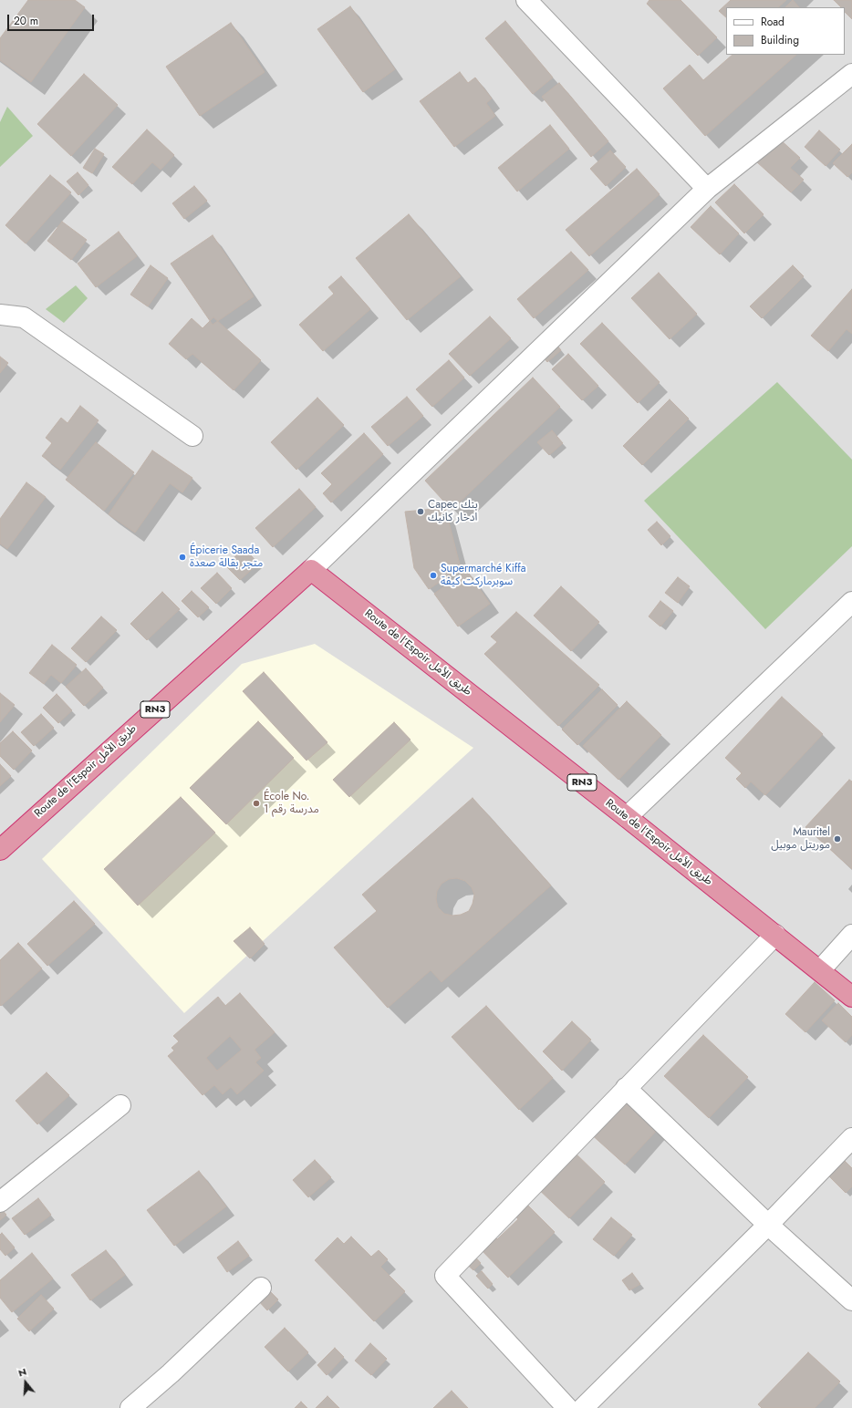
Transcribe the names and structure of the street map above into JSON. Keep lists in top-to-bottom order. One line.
{"streets":{"highway":["Route de l’Espoir طريق الأمل","RN3"]},"places":["Capec بنك ادخار كانيك","Épicerie Saada متجر بقالة صعدة","Supermarché Kiffa سوبرماركت كيفة","École No. 1 مدرسة رقم","Mauritel موريتل موبيل"],"legend":["Road","Building"],"scale_bar":"20 m","north":"top"}
